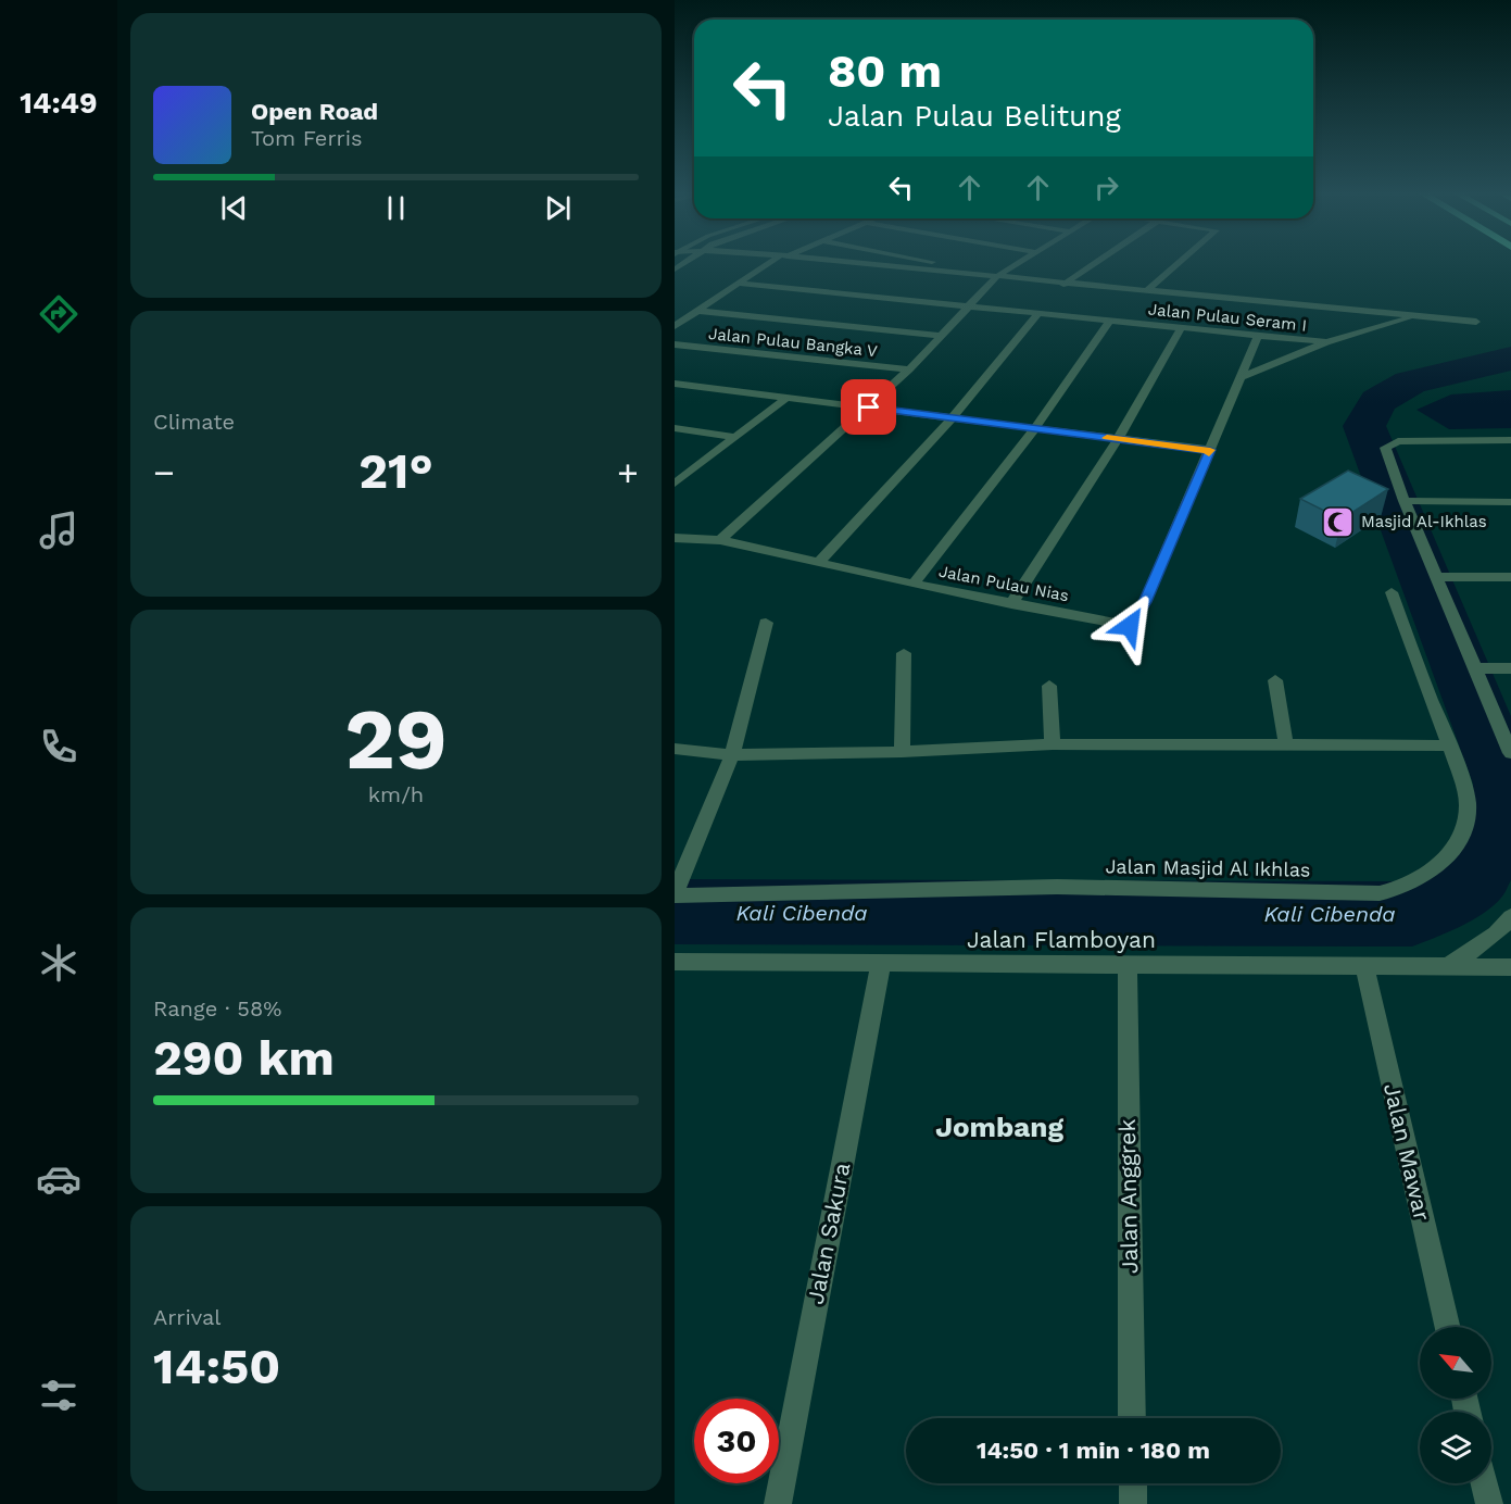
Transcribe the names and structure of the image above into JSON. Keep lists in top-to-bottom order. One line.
{"streets":{"street":["Jalan Pulau Seram I","Jalan Pulau Bangka V","Jalan Pulau Nias","Jalan Masjid Al Ikhlas","Jalan Flamboyan","Jalan Mawar","Jalan Anggrek","Jalan Sakura"]},"crossings":[["Jalan Pulau Seram I","Jalan Pulau Nias"],["Jalan Flamboyan","Jalan Mawar"],["Jalan Flamboyan","Jalan Anggrek"],["Jalan Flamboyan","Jalan Sakura"]],"districts":["Jombang"],"water":["Kali Cibenda"],"places":{"mosque":["Masjid Al-Ikhlas"]},"north":"top left","page":{"tabs":"14:49","turn":["80 m","Jalan Pulau Belitung"],"song":["Open Road","Tom Ferris"],"tile":["Climate",["29","km/h"],["Range · 58%","290 km"],["Arrival","14:50"]],"heat":["−","21°","+"],"limit":"30","trip":"14:50 · 1 min · 180 m"}}
